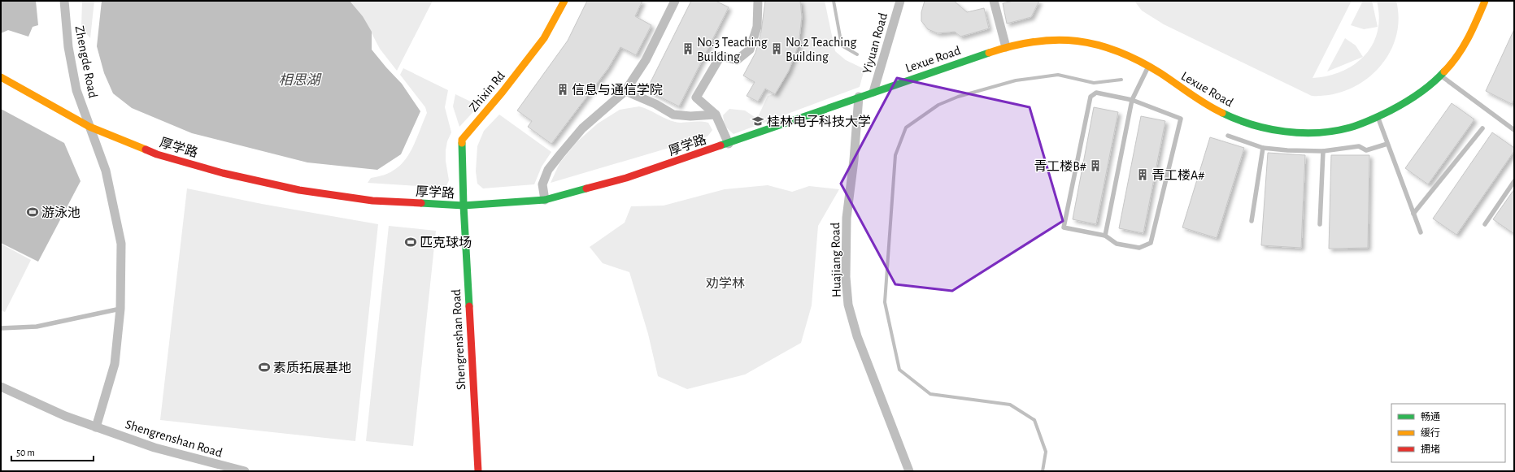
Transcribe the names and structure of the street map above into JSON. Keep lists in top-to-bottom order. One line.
{"streets":{"street":["Yiyuan Road","Lexue Road","Zhengde Road","Zhixin Rd","厚学路","Huajiang Road","Shengrenshan Road"]},"crossings":[["Yiyuan Road","Lexue Road"],["Yiyuan Road","厚学路"],["Lexue Road","厚学路"],["Zhengde Road","厚学路"],["Zhixin Rd","厚学路"],["Zhixin Rd","Shengrenshan Road"],["厚学路","Huajiang Road"],["厚学路","Shengrenshan Road"]],"water":["相思湖"],"parks":["劝学林"],"places":{"building":["No.3 Teaching Building","No.2 Teaching Building","信息与通信学院","青工楼B#","青工楼A#"],"school or university":["桂林电子科技大学"],"sports":["游泳池","匹克球场","素质拓展基地"]},"legend":["畅通","缓行","拥堵"],"scale_bar":"50 m"}
